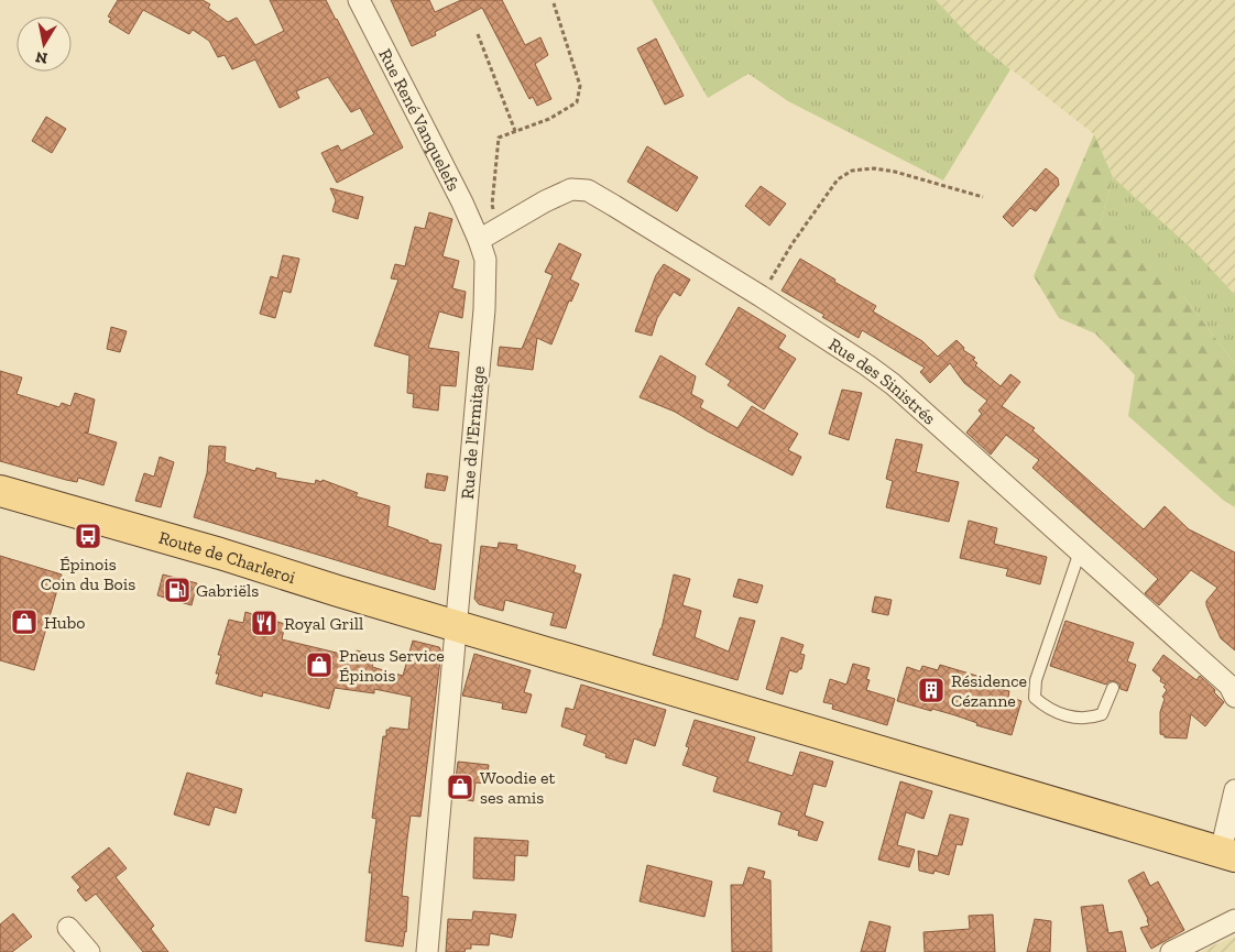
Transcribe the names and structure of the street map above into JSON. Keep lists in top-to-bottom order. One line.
{"streets":{"main road":["Route de Charleroi"],"street":["Rue René Vanquelefs","Rue des Sinistrés","Rue de l'Ermitage"]},"crossings":[["Rue René Vanquelefs","Rue des Sinistrés"],["Rue René Vanquelefs","Rue de l'Ermitage"],["Rue des Sinistrés","Rue de l'Ermitage"],["Rue de l'Ermitage","Route de Charleroi"]],"places":{"bus stop":["Épinois Coin du Bois"],"fuel station":["Gabriëls"],"shop":["Hubo","Pneus Service Épinois","Woodie et ses amis"],"restaurant":["Royal Grill"],"building":["Résidence Cézanne"]},"north":"bottom"}
